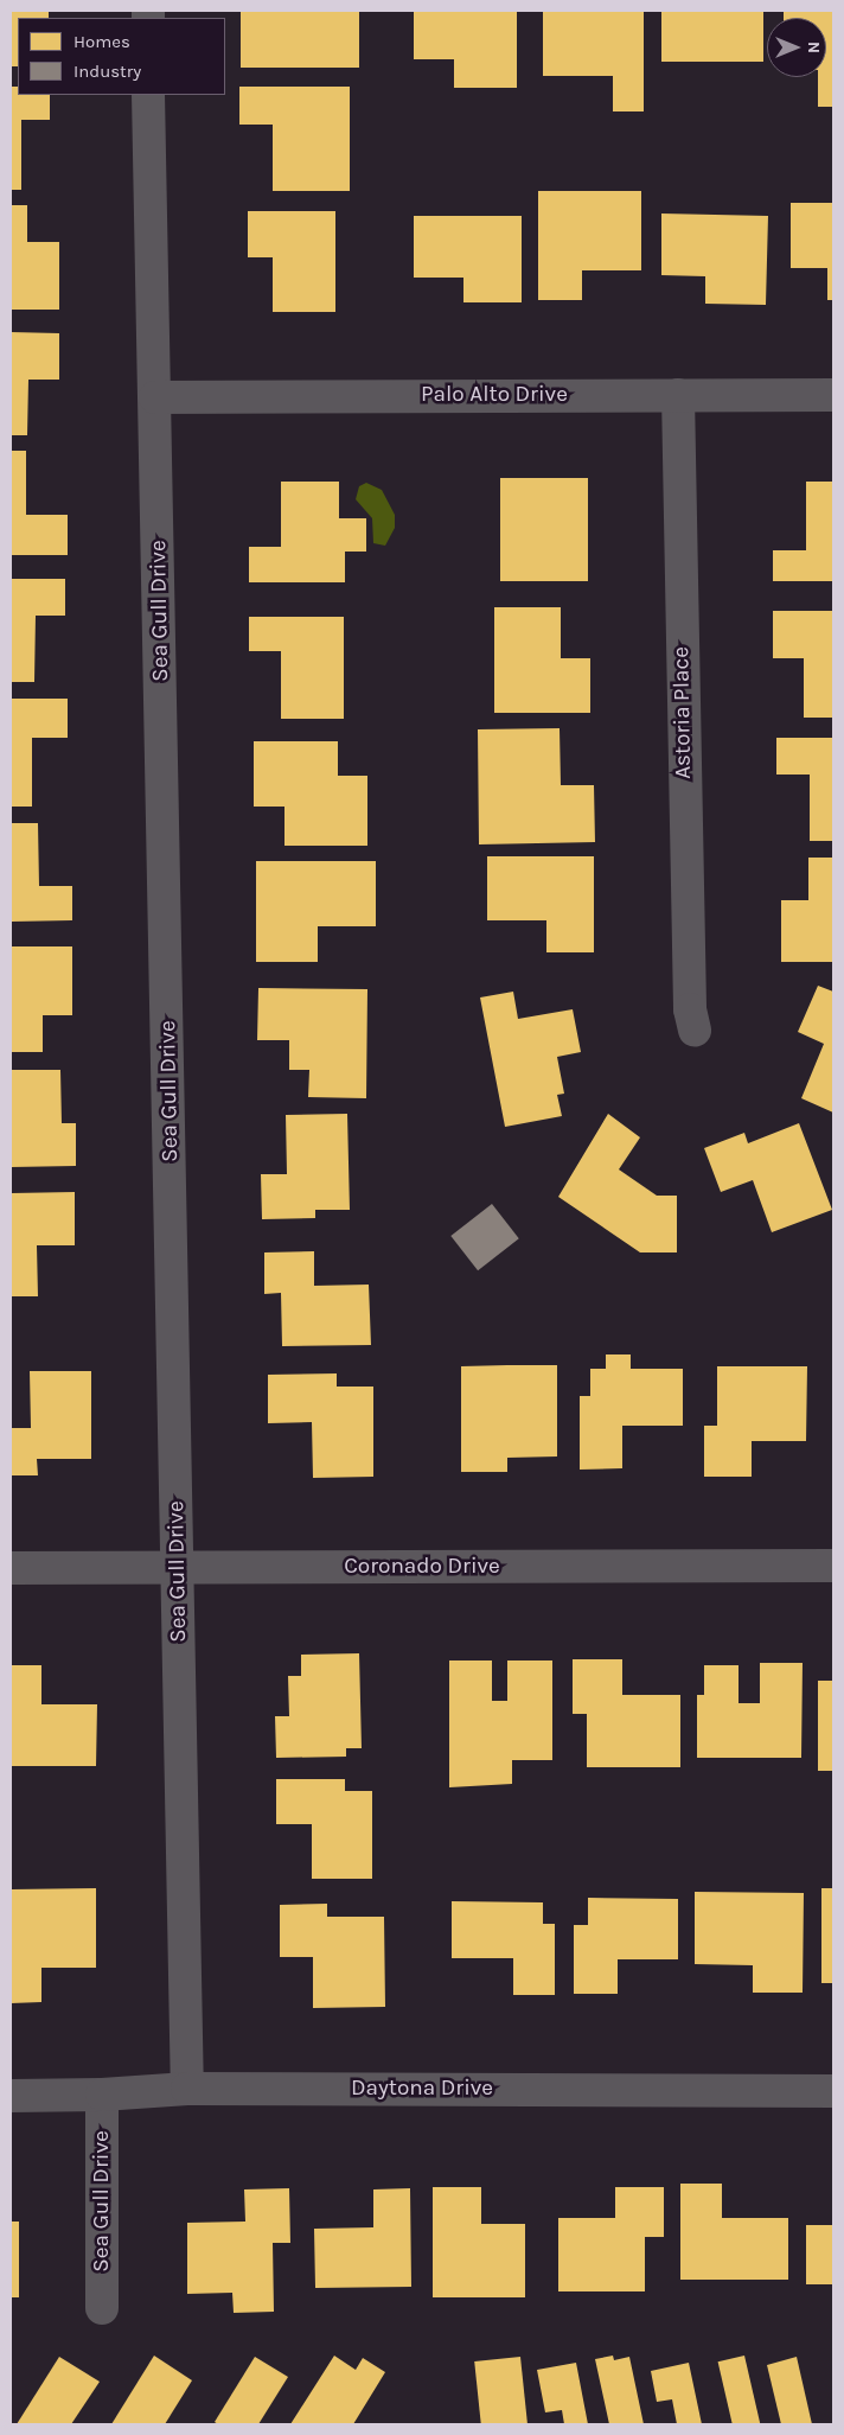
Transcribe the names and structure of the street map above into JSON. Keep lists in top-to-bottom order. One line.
{"streets":{"street":["Palo Alto Drive","Sea Gull Drive","Astoria Place","Coronado Drive","Daytona Drive"]},"crossings":[["Palo Alto Drive","Sea Gull Drive"],["Palo Alto Drive","Astoria Place"],["Sea Gull Drive","Coronado Drive"],["Sea Gull Drive","Daytona Drive"]],"legend":["Homes","Industry"],"north":"right"}
